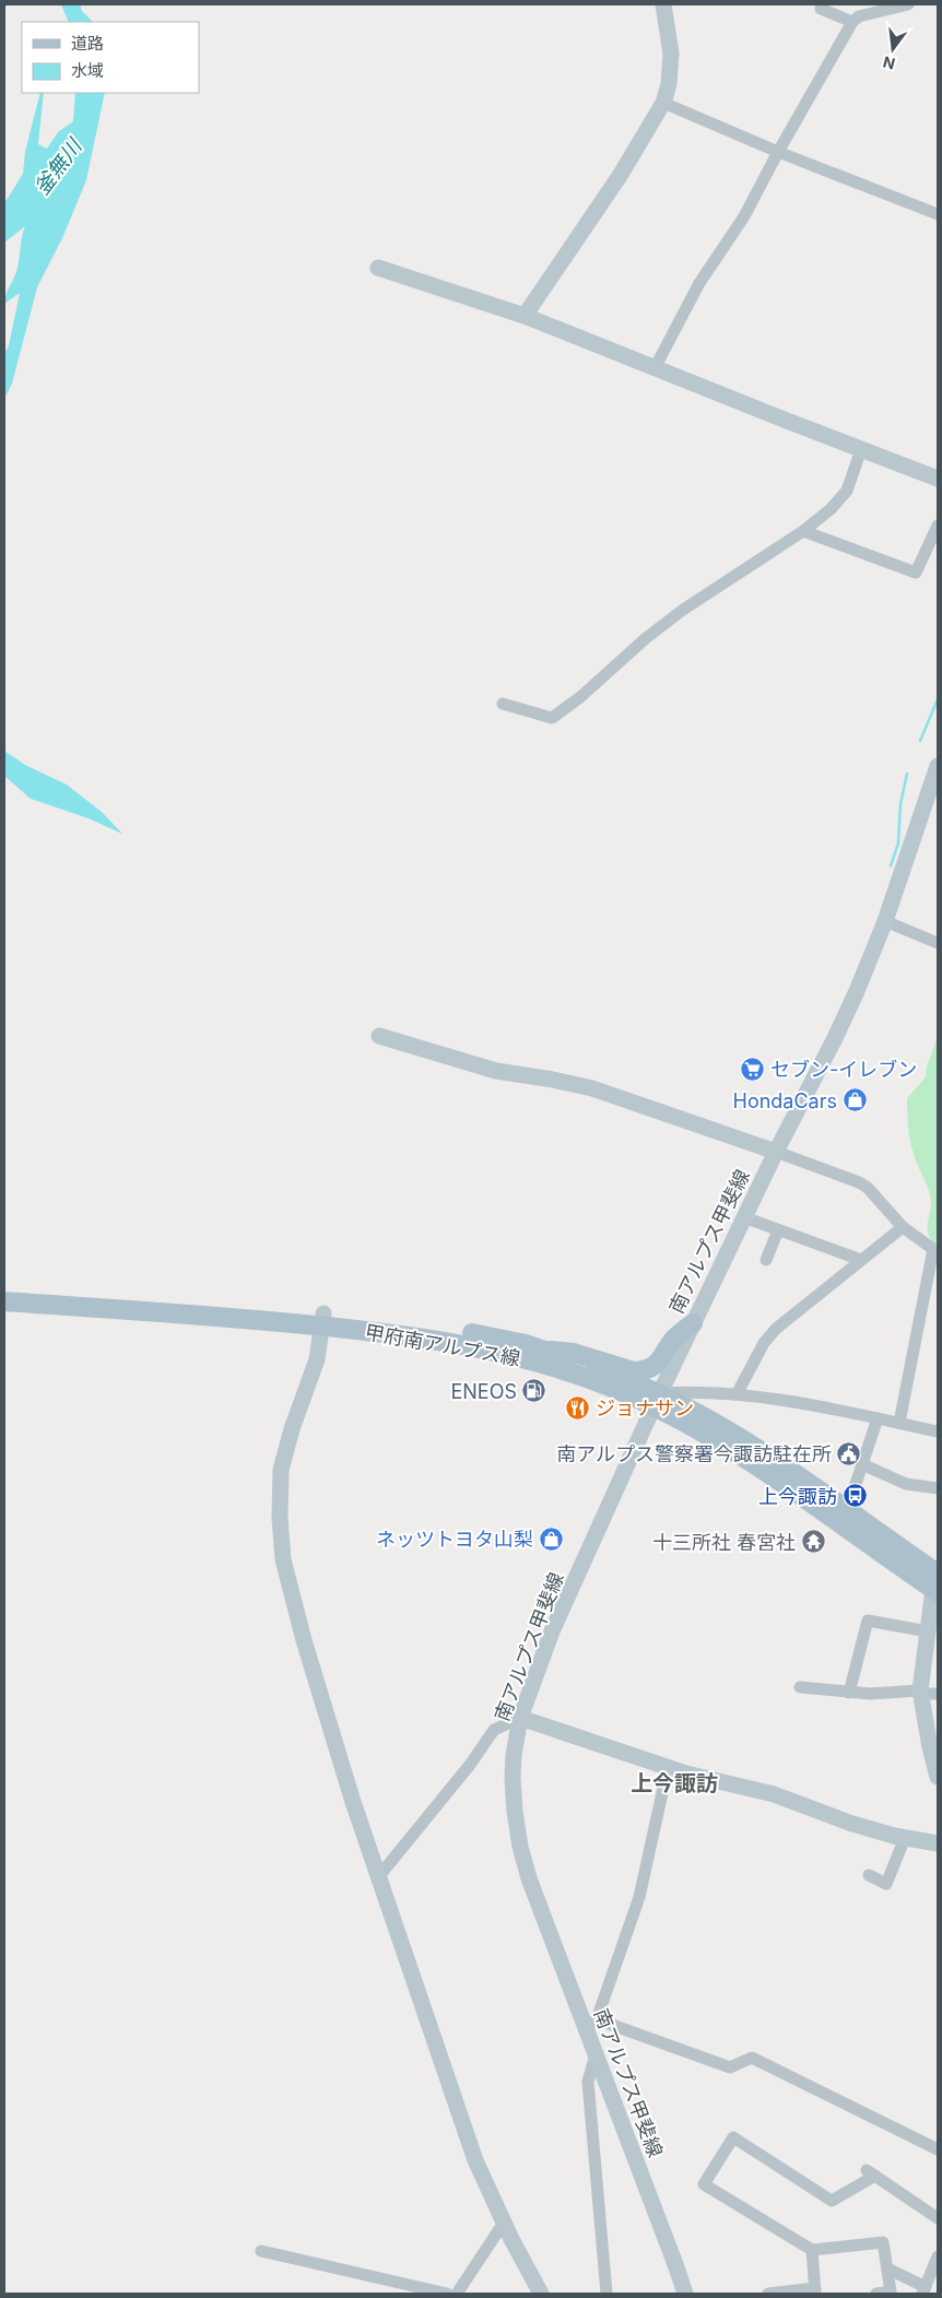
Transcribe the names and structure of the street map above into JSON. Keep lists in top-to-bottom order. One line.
{"streets":{"main road":["甲府南アルプス線"],"street":["南アルプス甲斐線"]},"crossings":[["南アルプス甲斐線","甲府南アルプス線"]],"districts":["上今諏訪"],"water":["釜無川"],"places":{"supermarket":["セブン-イレブン"],"shop":["HondaCars","ネッツトヨタ山梨"],"fuel station":["ENEOS"],"restaurant":["ジョナサン"],"public building":["南アルプス警察署今諏訪駐在所"],"bus stop":["上今諏訪"],"temple":["十三所社 春宮社"]},"legend":["道路","水域"],"north":"bottom"}
